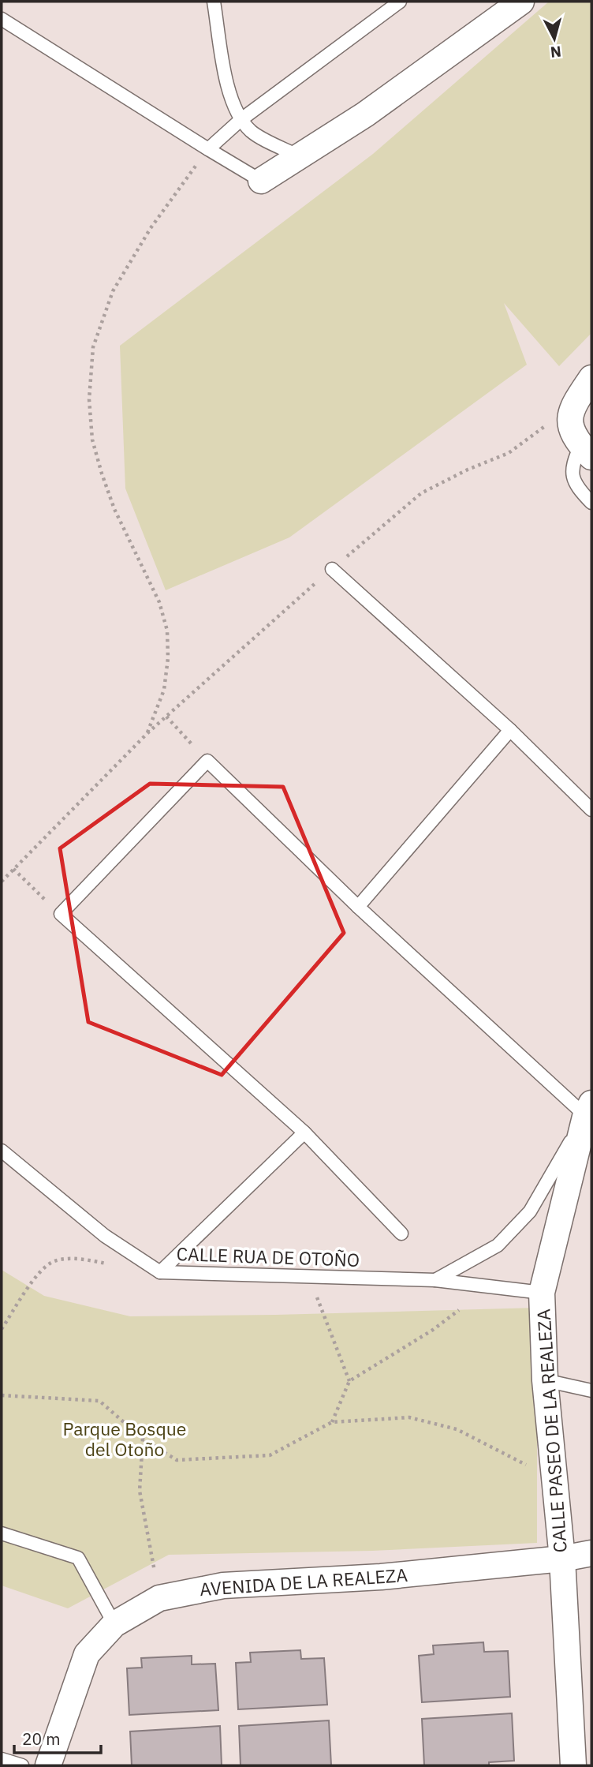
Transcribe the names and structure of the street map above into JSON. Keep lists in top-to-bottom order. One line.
{"streets":{"street":["CALLE PASEO DE LA REALEZA","AVENIDA DE LA REALEZA"],"lane":["CALLE RUA DE OTOÑO"]},"crossings":[["CALLE RUA DE OTOÑO","CALLE PASEO DE LA REALEZA"],["CALLE PASEO DE LA REALEZA","AVENIDA DE LA REALEZA"]],"parks":["Parque Bosque del Otoño"],"scale_bar":"20 m","north":"bottom"}
